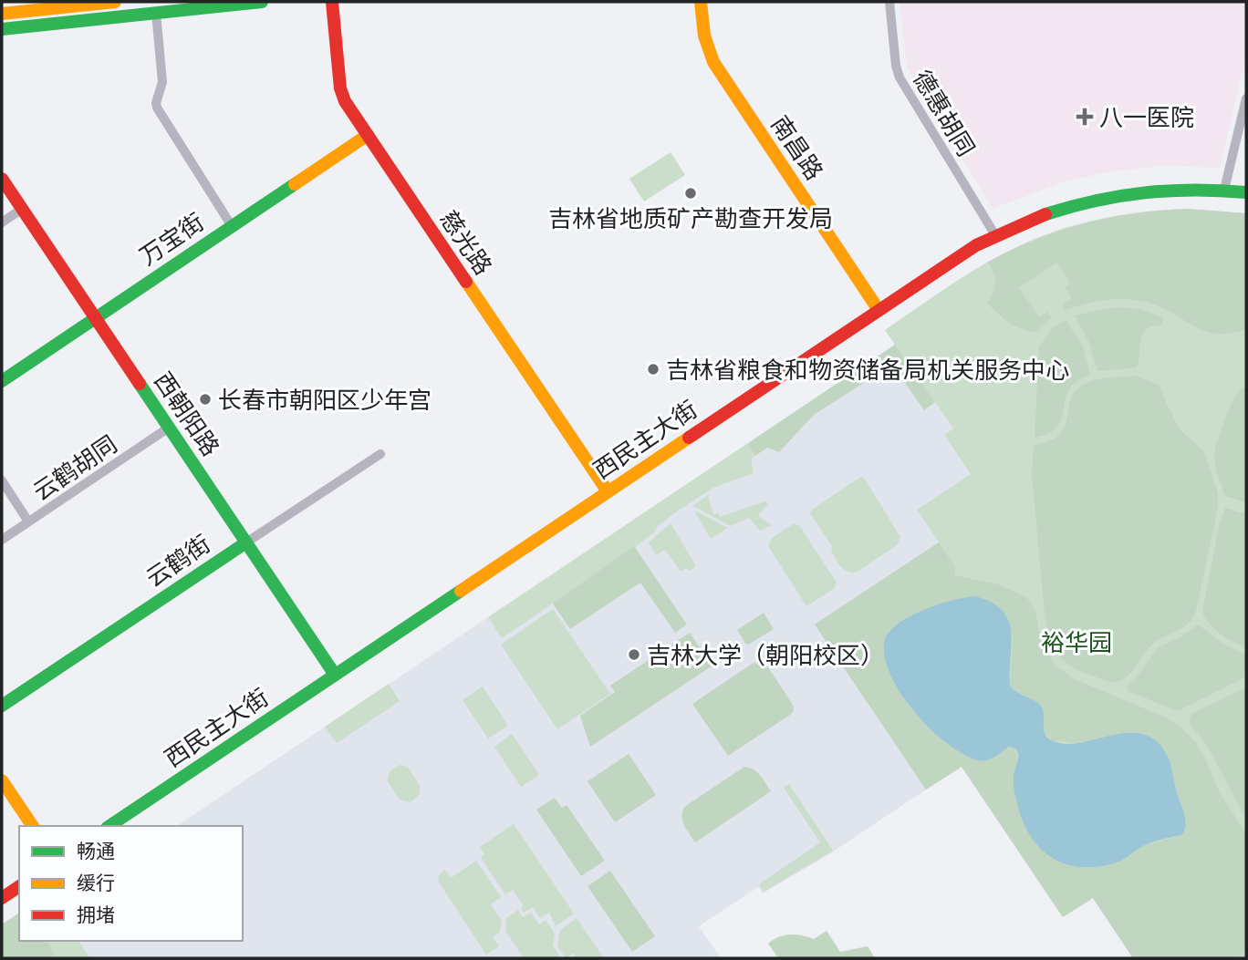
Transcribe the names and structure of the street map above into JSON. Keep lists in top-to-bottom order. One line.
{"streets":{"main road":["南昌路","万宝街","慈光路","西朝阳路","西民主大街","云鹤街"],"street":["德惠胡同","云鹤胡同"]},"crossings":[["德惠胡同","西民主大街"],["南昌路","西民主大街"],["万宝街","慈光路"],["万宝街","西朝阳路"],["慈光路","西民主大街"],["西朝阳路","西民主大街"],["西朝阳路","云鹤胡同"],["西朝阳路","云鹤街"]],"parks":["裕华园"],"places":{"health":["八一医院"],"other":["吉林省地质矿产勘查开发局","吉林省粮食和物资储备局机关服务中心","长春市朝阳区少年宫","吉林大学（朝阳校区）"]},"legend":["畅通","缓行","拥堵"]}
